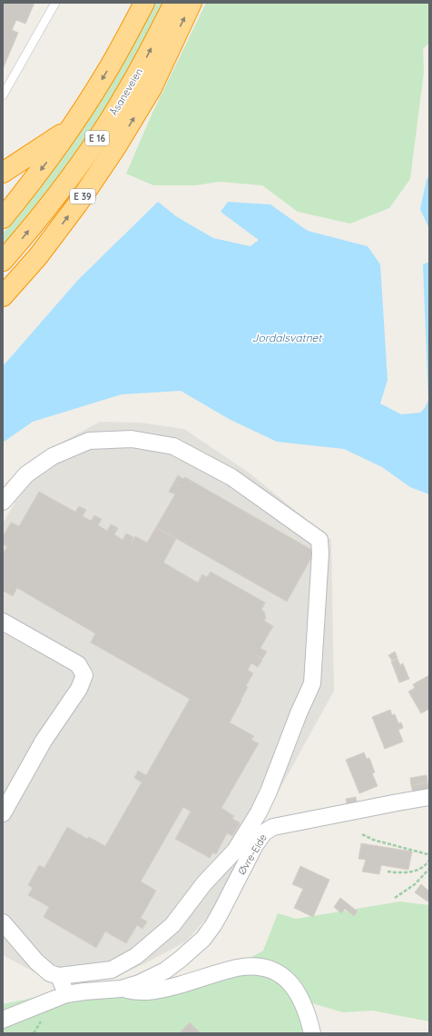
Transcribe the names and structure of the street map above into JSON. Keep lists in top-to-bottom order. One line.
{"streets":{"highway":["Åsaneveien","E 16","E 39"],"street":["Øvre-Eide"]},"water":["Jordalsvatnet"]}
